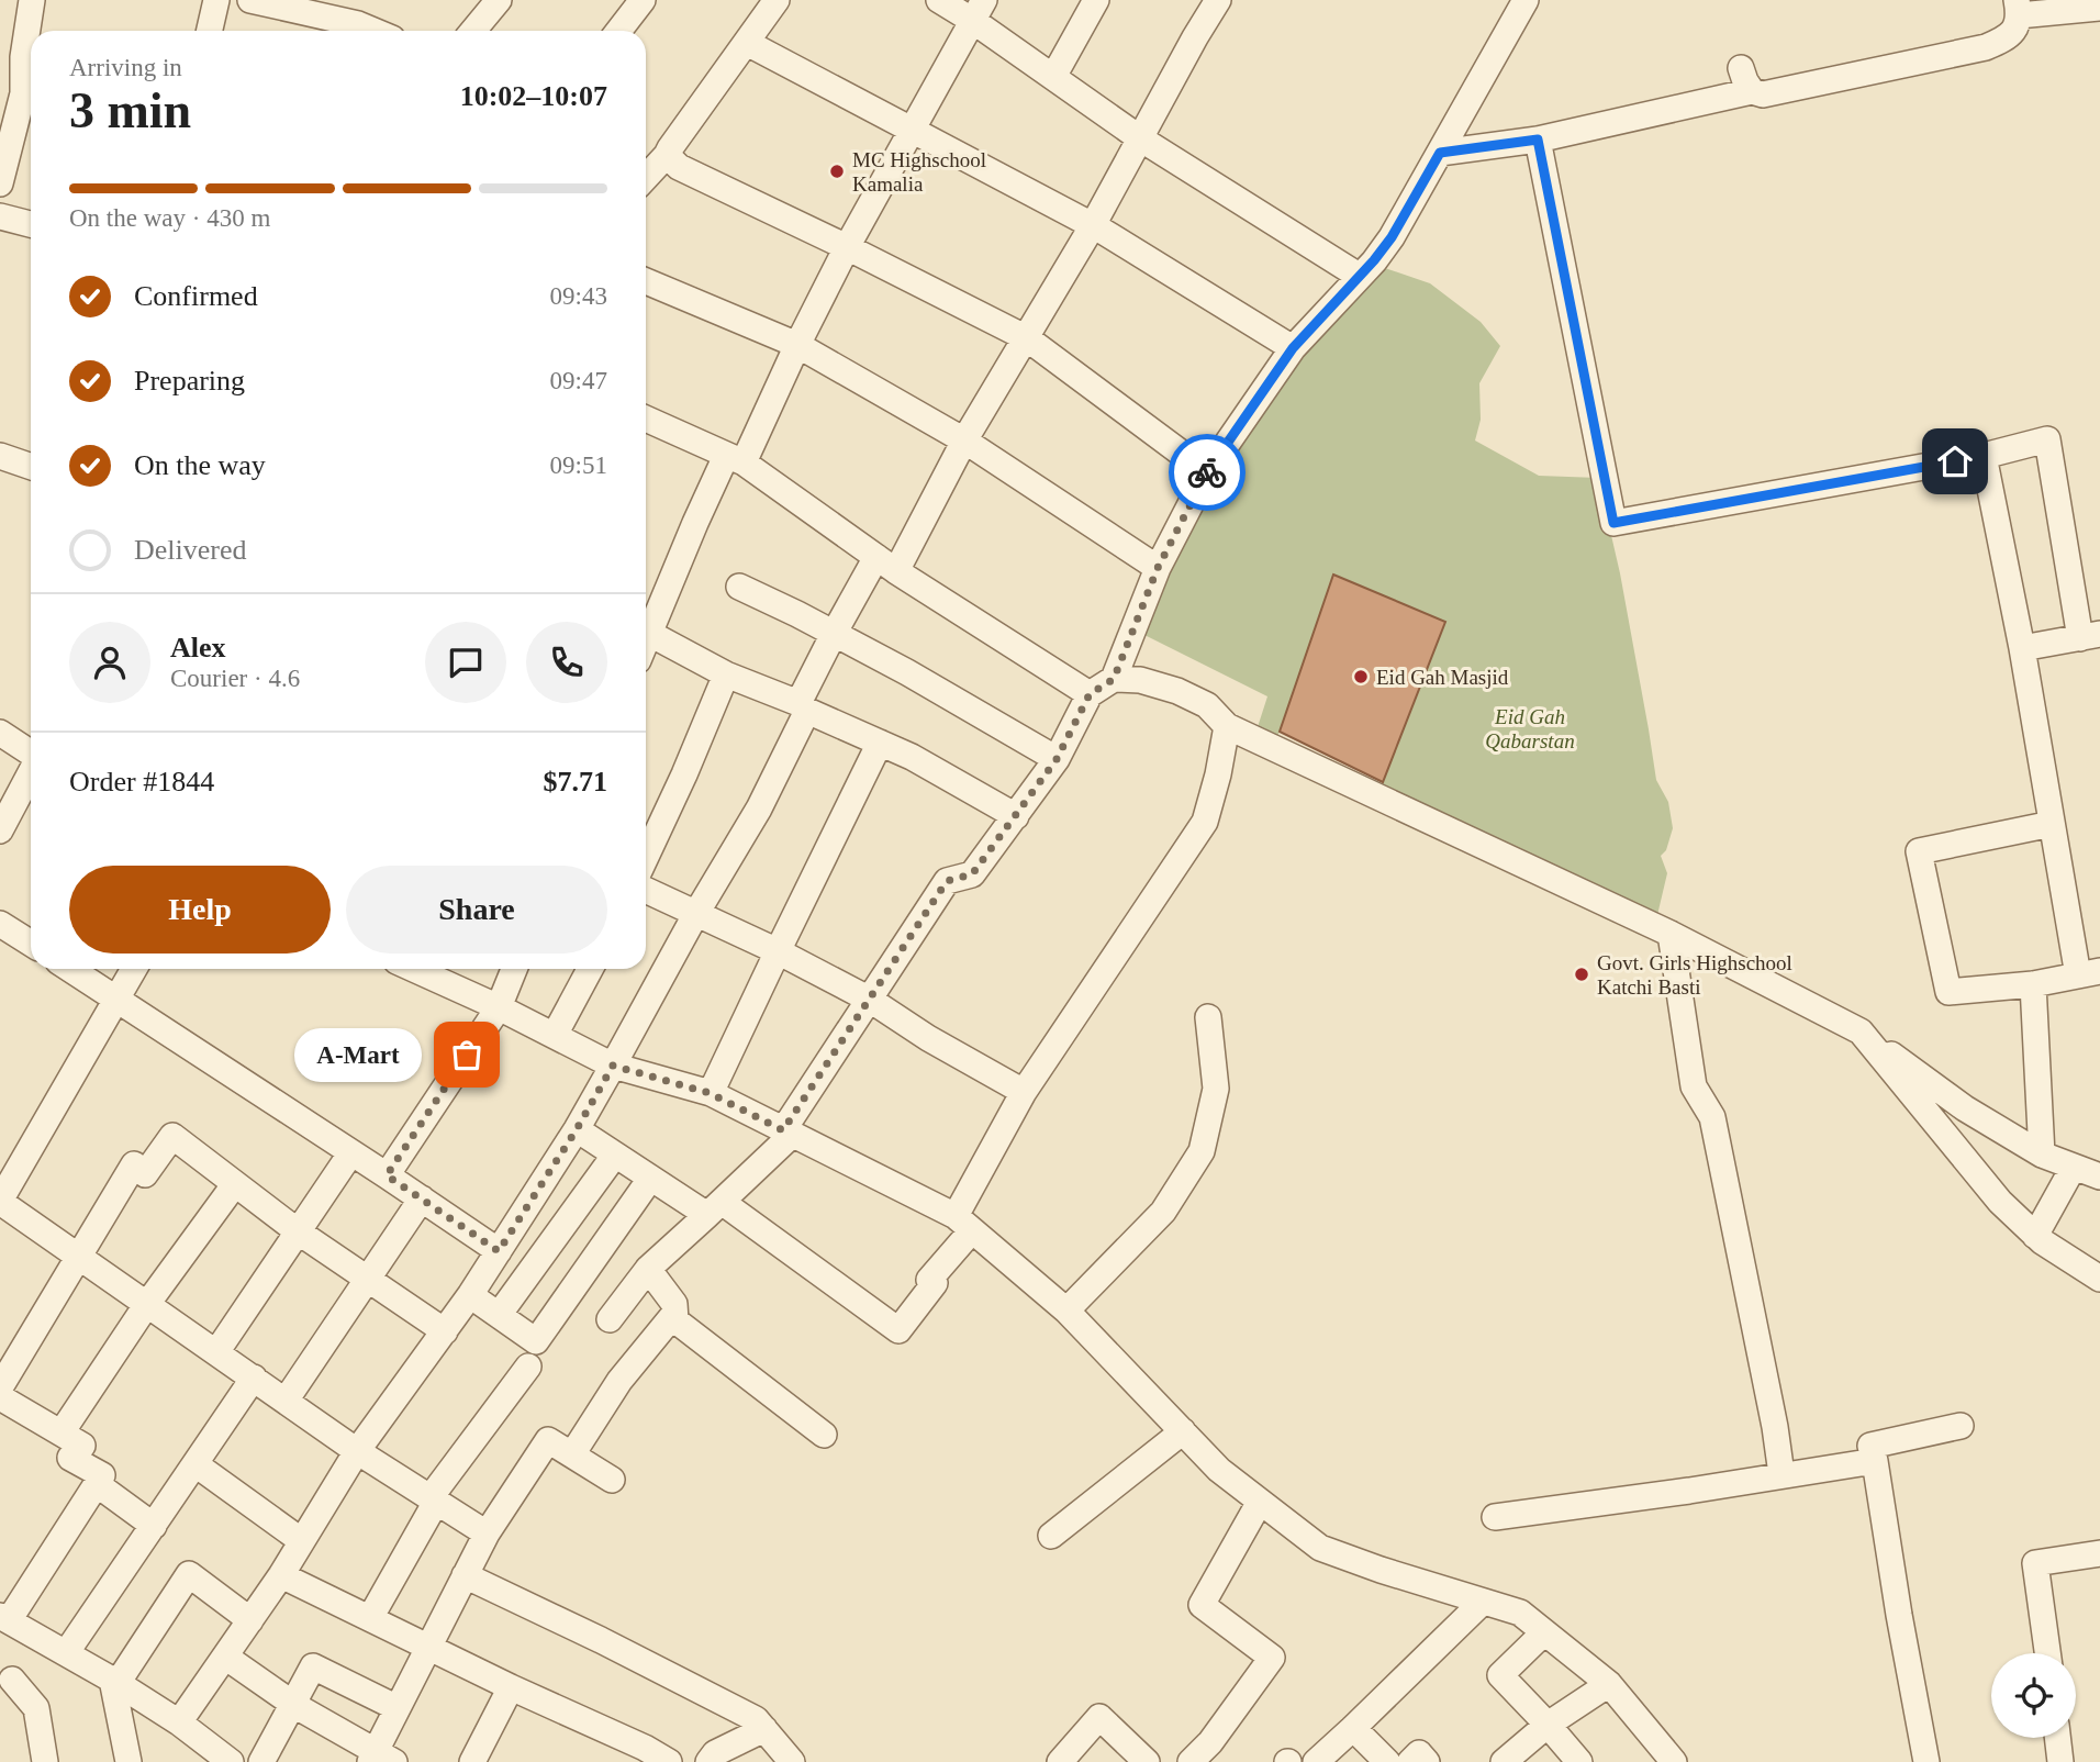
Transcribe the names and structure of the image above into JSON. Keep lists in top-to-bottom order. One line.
{"parks":["Eid Gah Qabarstan"],"places":["MC Highschool Kamalia","Eid Gah Masjid","Govt. Girls Highschool Katchi Basti","A-Mart"],"page":{"heading":["3 min","Arriving in","10:02–10:07"],"panel":["Alex","Courier · 4.6","Order #1844","$7.71"],"bar":"On the way · 430 m","list":[["Confirmed","09:43"],["Preparing","09:47"],["On the way","09:51"],"Delivered"],"buttons":["Help","Share"],"bubble":"A-Mart"}}
